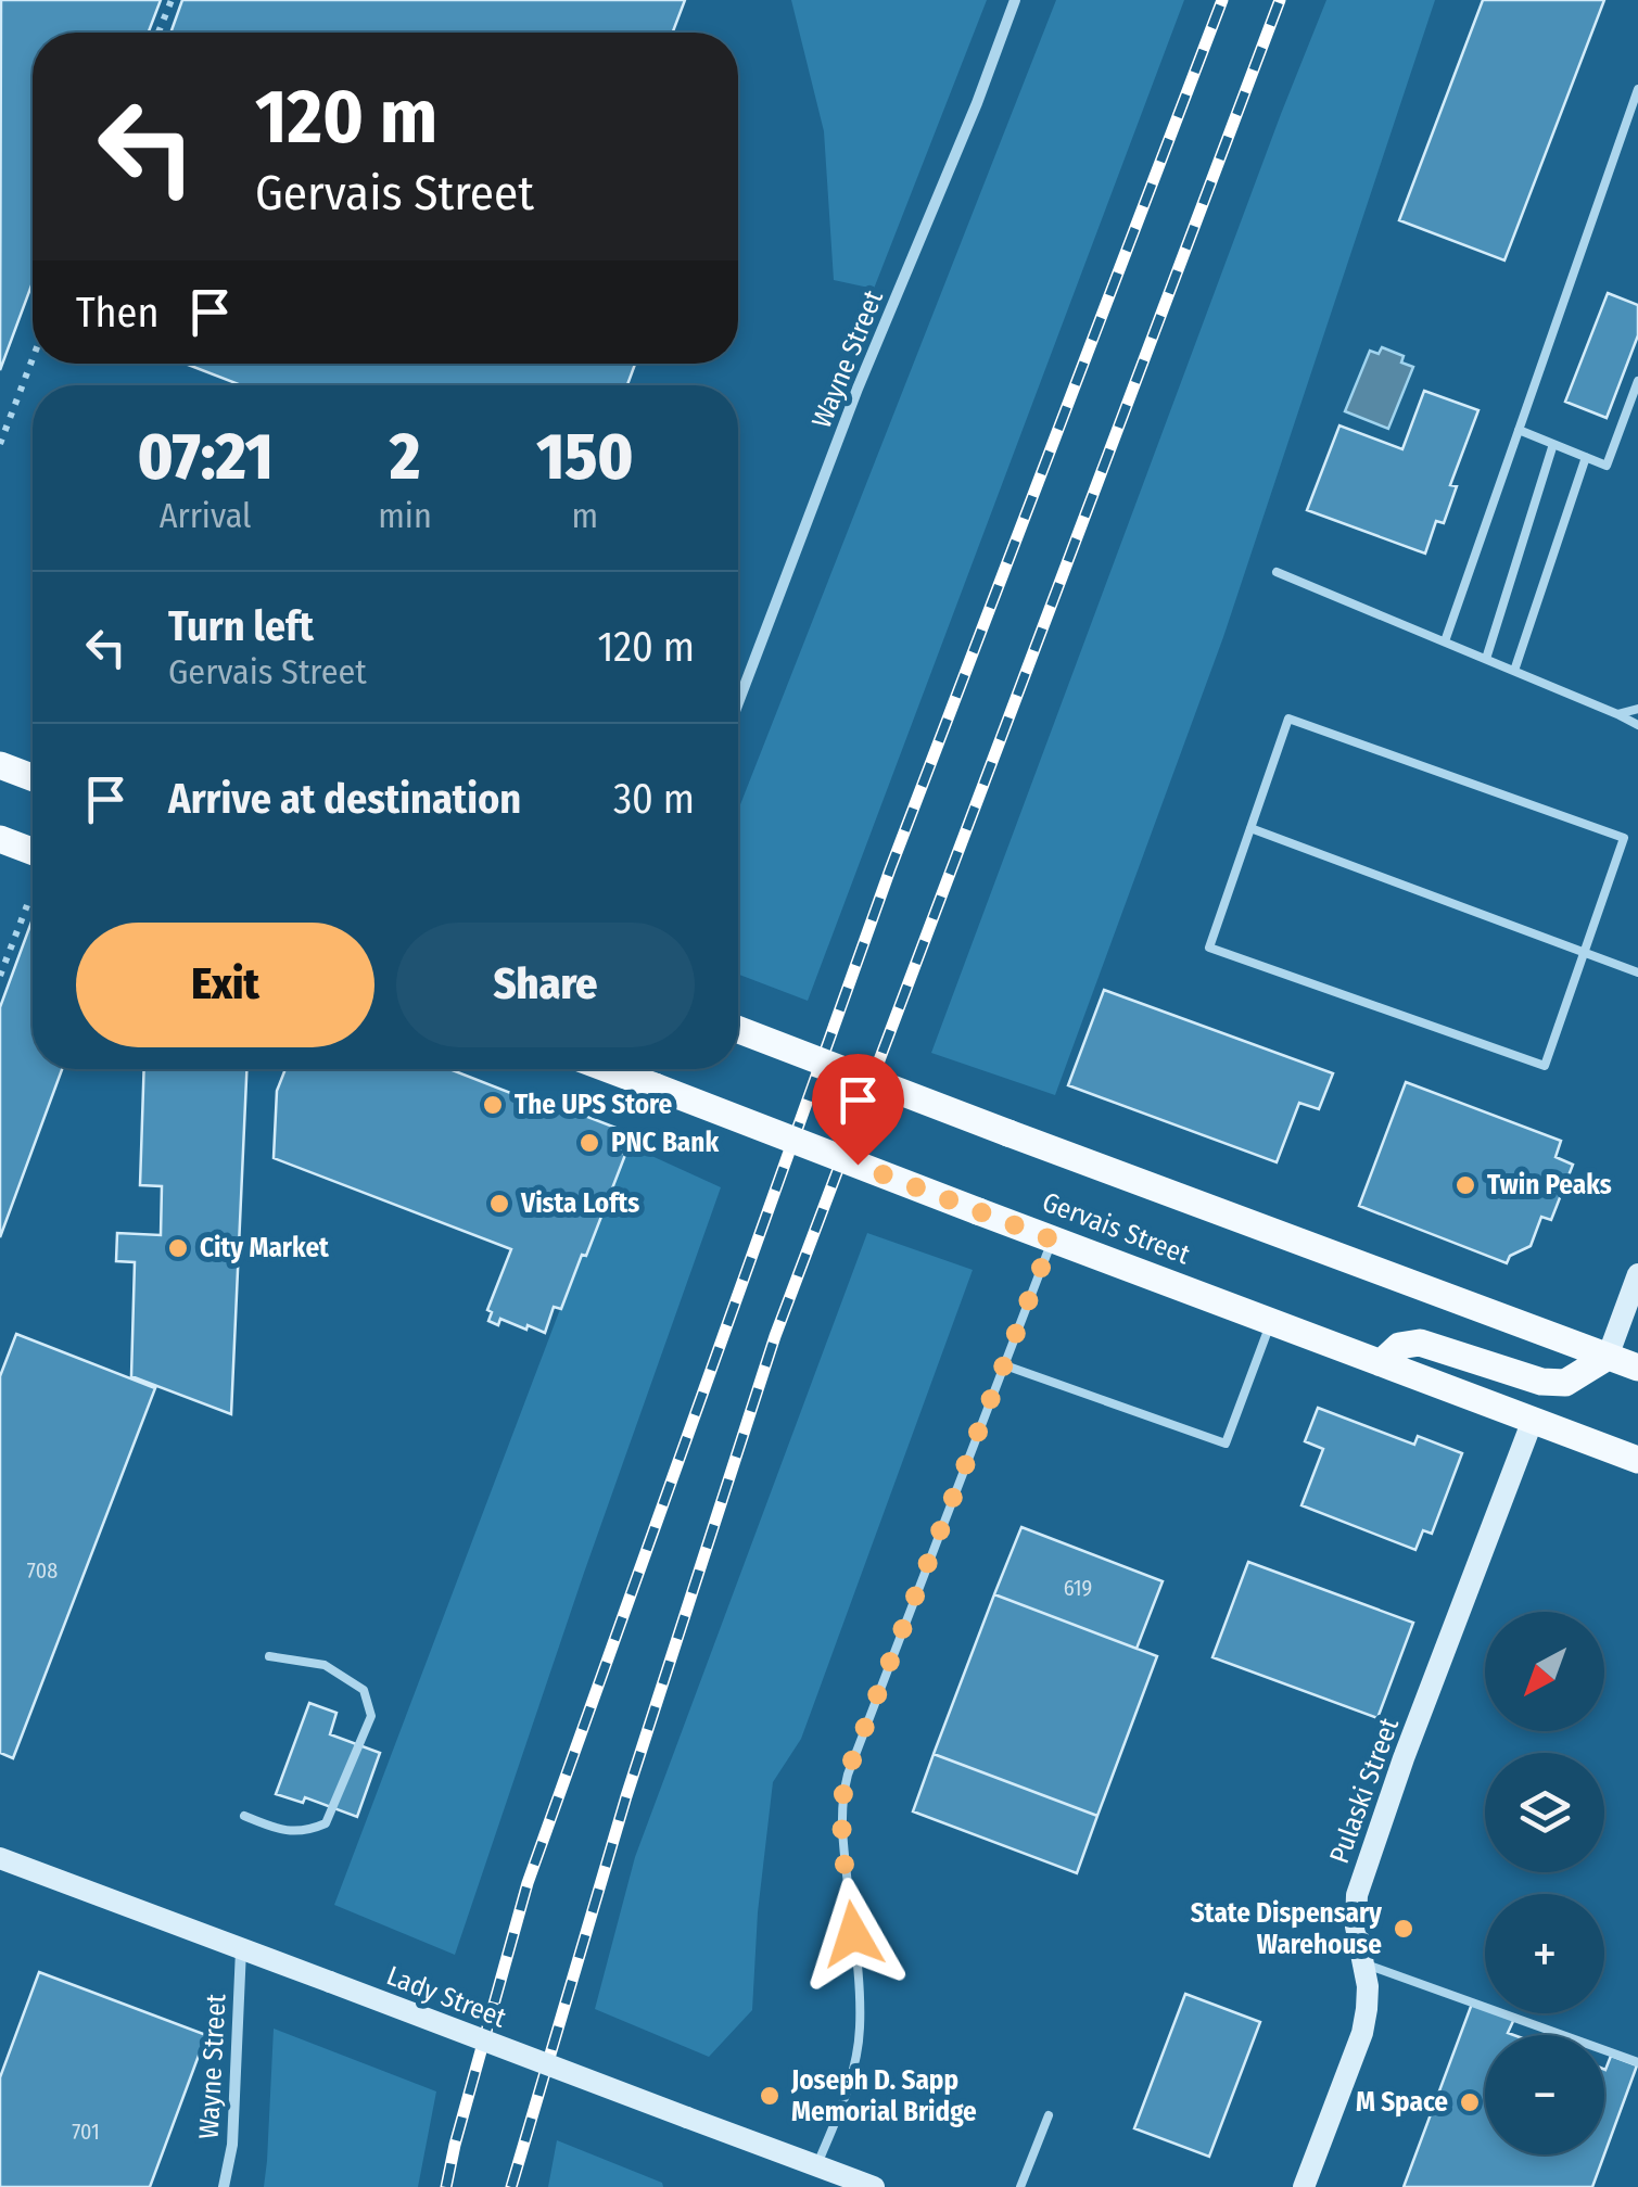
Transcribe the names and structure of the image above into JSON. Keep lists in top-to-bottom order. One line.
{"streets":{"main road":["Gervais Street"],"street":["Wayne Street","Pulaski Street","Lady Street"]},"crossings":[["Wayne Street","Lady Street"],["Gervais Street","Pulaski Street"]],"places":["The UPS Store","PNC Bank","Twin Peaks","Vista Lofts","City Market","State Dispensary Warehouse","Joseph D. Sapp Memorial Bridge","M Space"],"house_numbers":["708","619","701"],"north":"bottom left","page":{"turn":["120 m","Gervais Street"],"then":"Then","eta":["07:21","Arrival","2","min","150","m"],"list":[{"name":"Turn left","note":"Gervais Street","value":"120 m"},{"name":"Arrive at destination","value":"30 m"}],"buttons":["Exit","Share"],"map_buttons":["+","−"]}}
